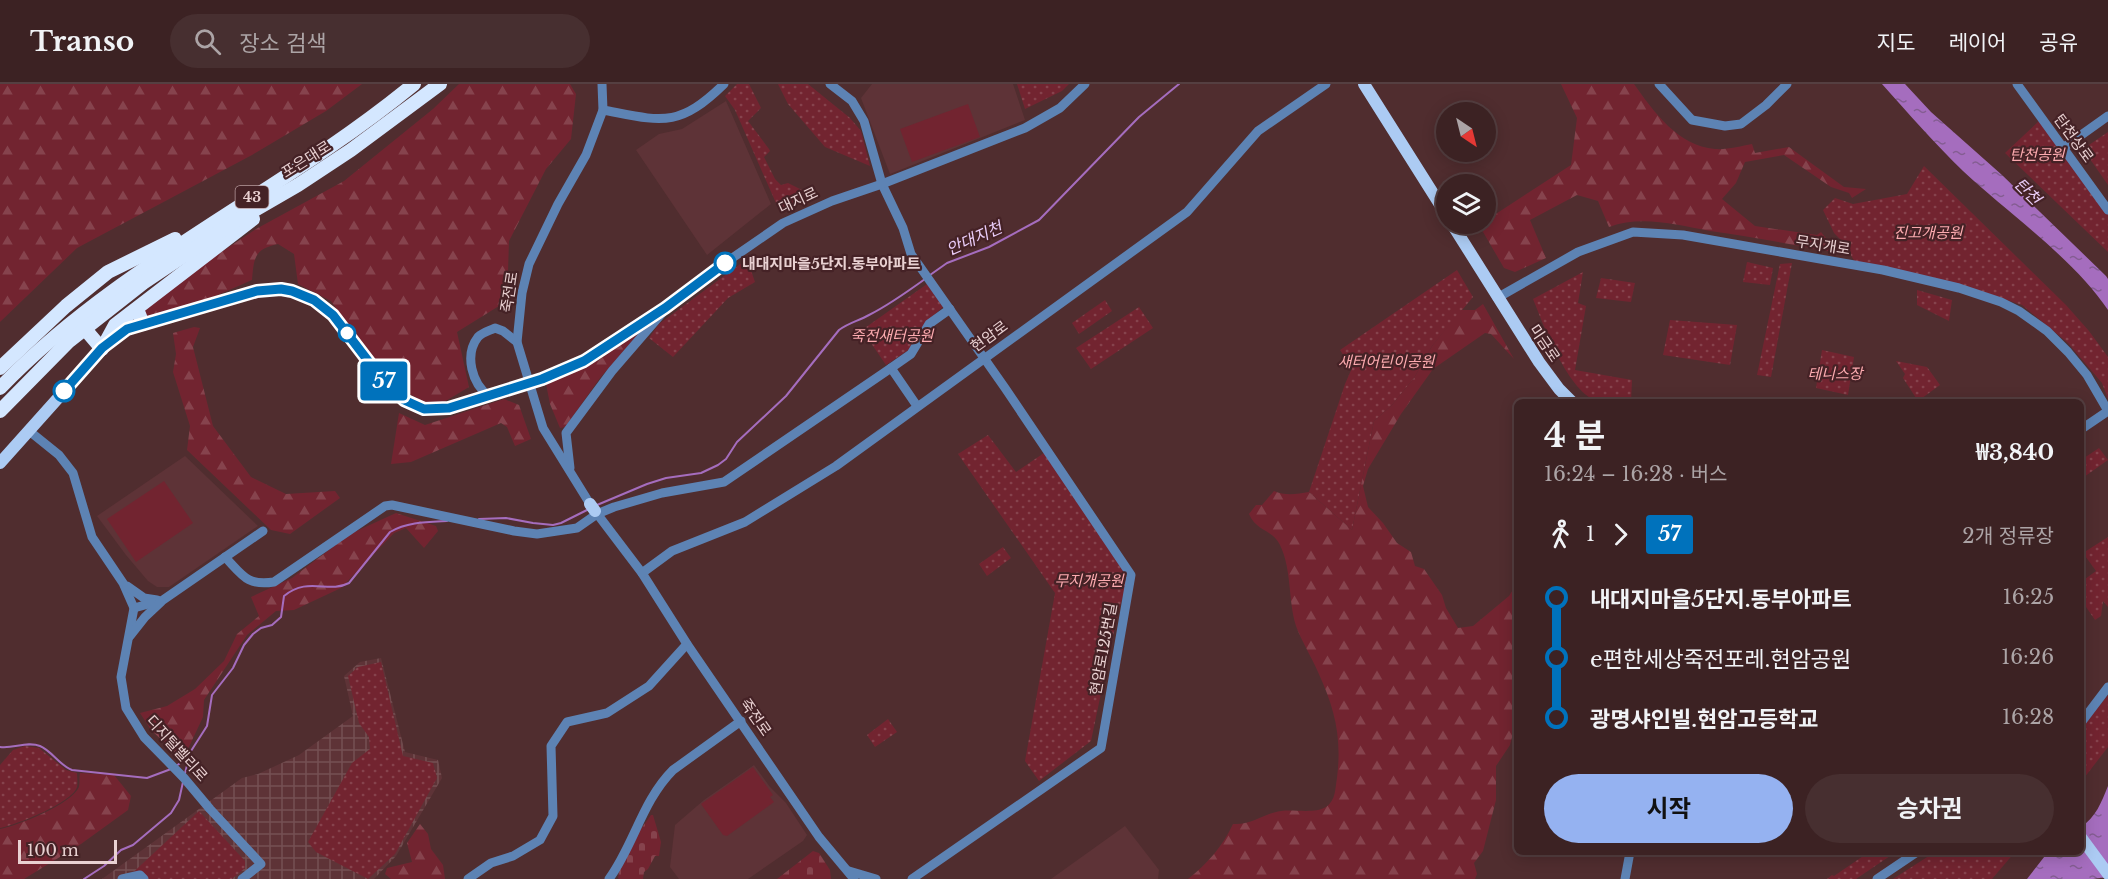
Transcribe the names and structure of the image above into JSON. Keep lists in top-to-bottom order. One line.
{"streets":{"highway":["포은대로","43"],"main road":["미금로"],"street":["탄천상로","대지로","무지개로","죽전로","현암로","현암로125번길","디지털벨리로"]},"crossings":[["포은대로","43"],["대지로","현암로125번길"],["무지개로","미금로"],["죽전로","현암로"],["현암로","현암로125번길"]],"water":["탄천","안대지천"],"parks":["탄천공원","진고개공원","죽전새터공원","새터어린이공원","테니스장","무지개공원"],"places":["내대지마을5단지.동부아파트"],"lines":["bus line 57"],"scale_bar":"100 m","north":"bottom right","page":{"header":"Transo","search":"장소 검색","nav":["지도","레이어","공유"],"on_map":"57","heading":["4 분","16:24 – 16:28 · 버스","₩3,840"],"legs":["1","57","2개 정류장"],"list":[{"name":"내대지마을5단지.동부아파트","value":"16:25"},{"name":"e편한세상죽전포레.현암공원","value":"16:26"},{"name":"광명샤인빌.현암고등학교","value":"16:28"}],"buttons":["시작","승차권"],"scale":"100 m"}}
